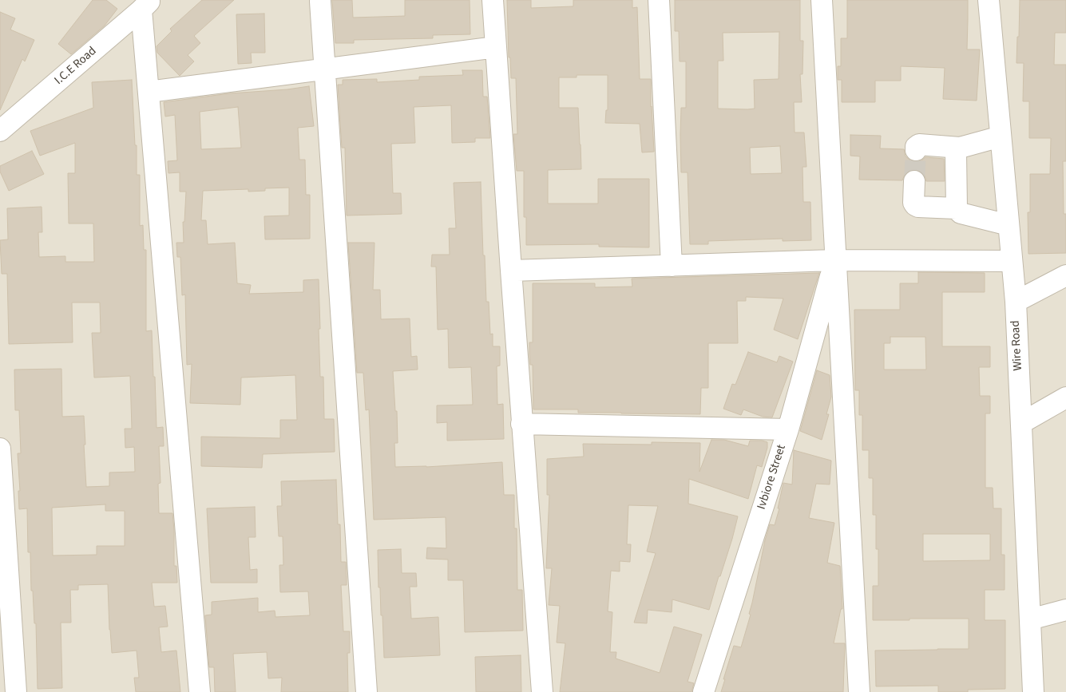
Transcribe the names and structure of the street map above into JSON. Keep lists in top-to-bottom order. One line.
{"streets":{"street":["I.C.E Road","Wire Road","Ivbiore Street"]}}
